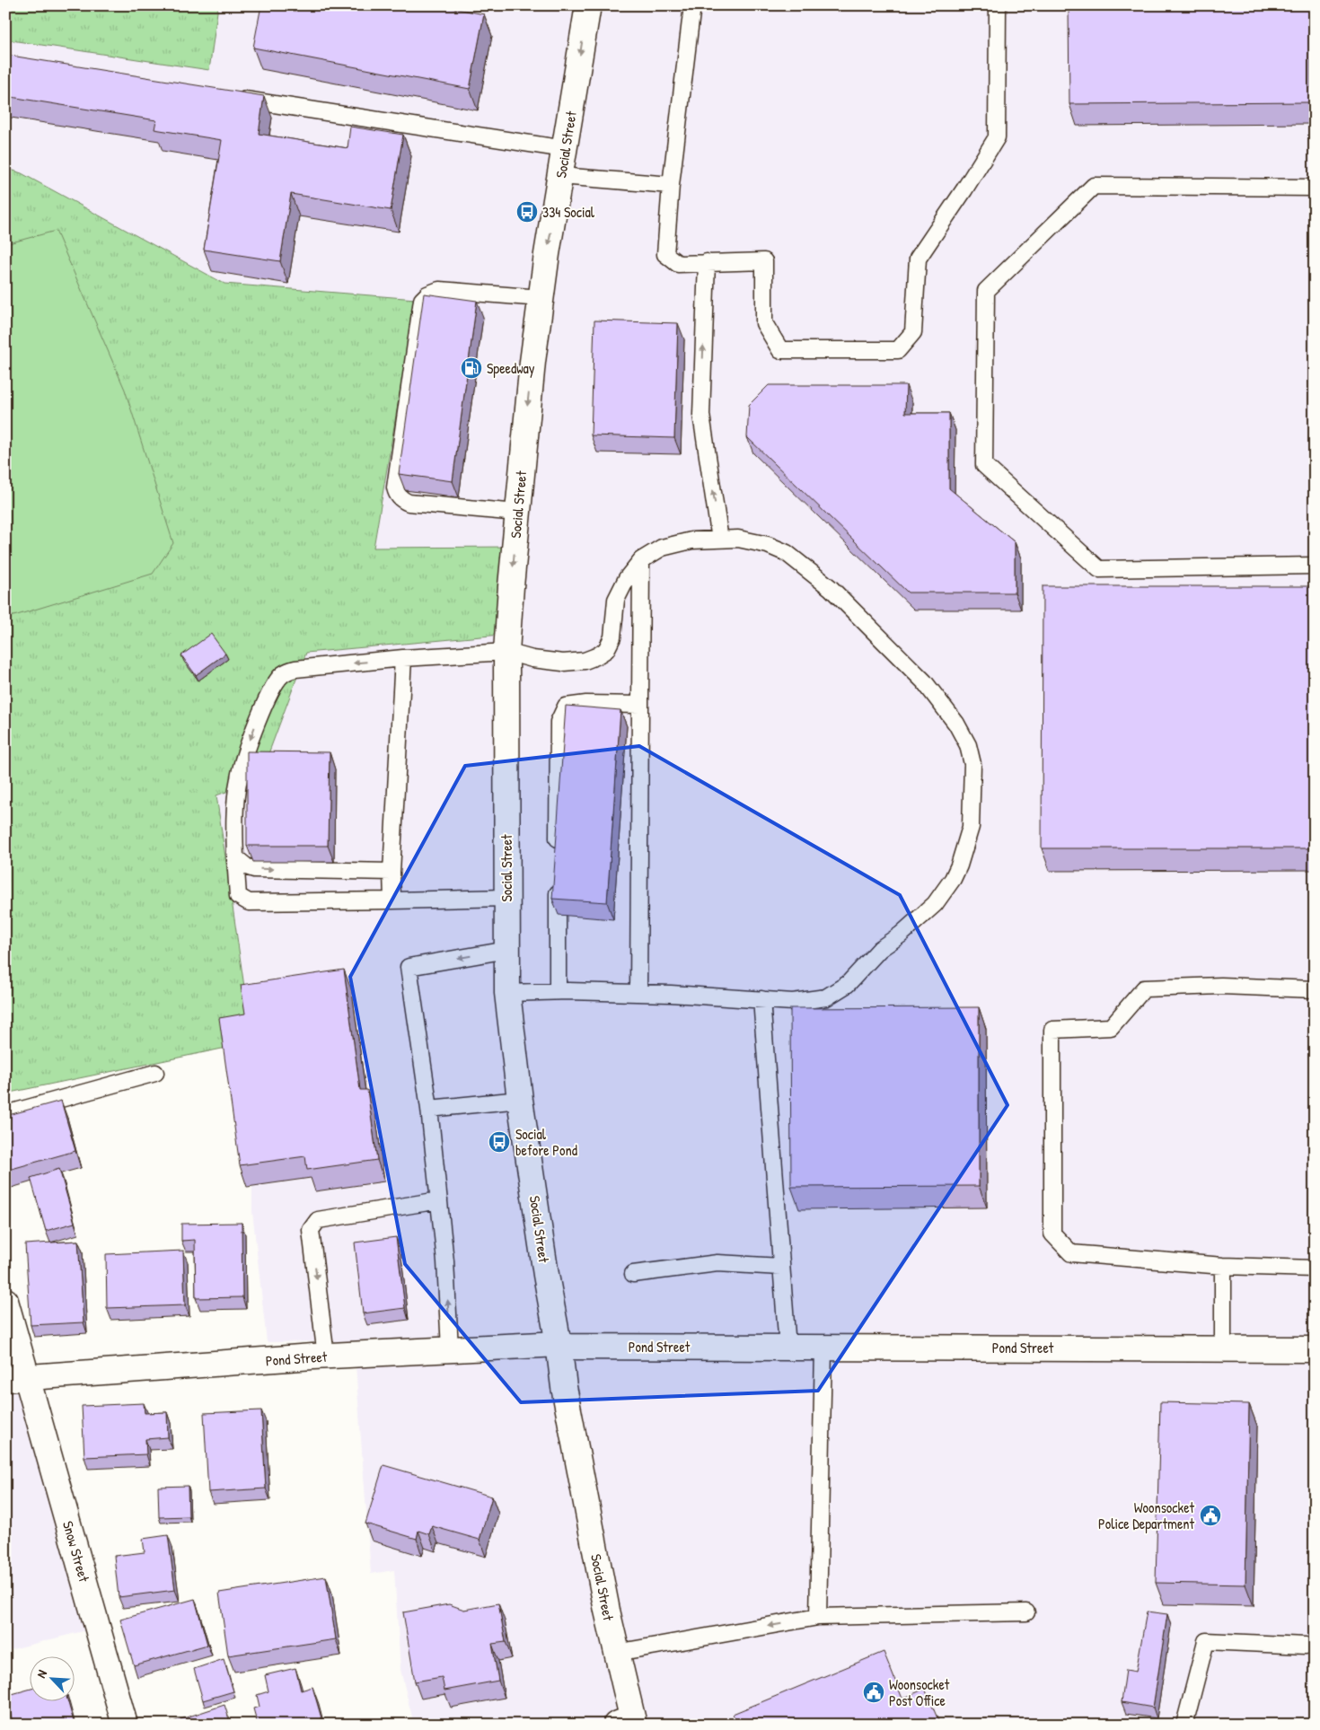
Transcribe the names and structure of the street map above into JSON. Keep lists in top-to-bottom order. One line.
{"streets":{"main road":["Social Street","Pond Street","Snow Street"]},"crossings":[["Social Street","Pond Street"],["Pond Street","Snow Street"]],"one_way":["Social Street"],"places":{"bus stop":["334 Social","Social before Pond"],"fuel station":["Speedway"],"public building":["Woonsocket Police Department","Woonsocket Post Office"]},"north":"top left"}
